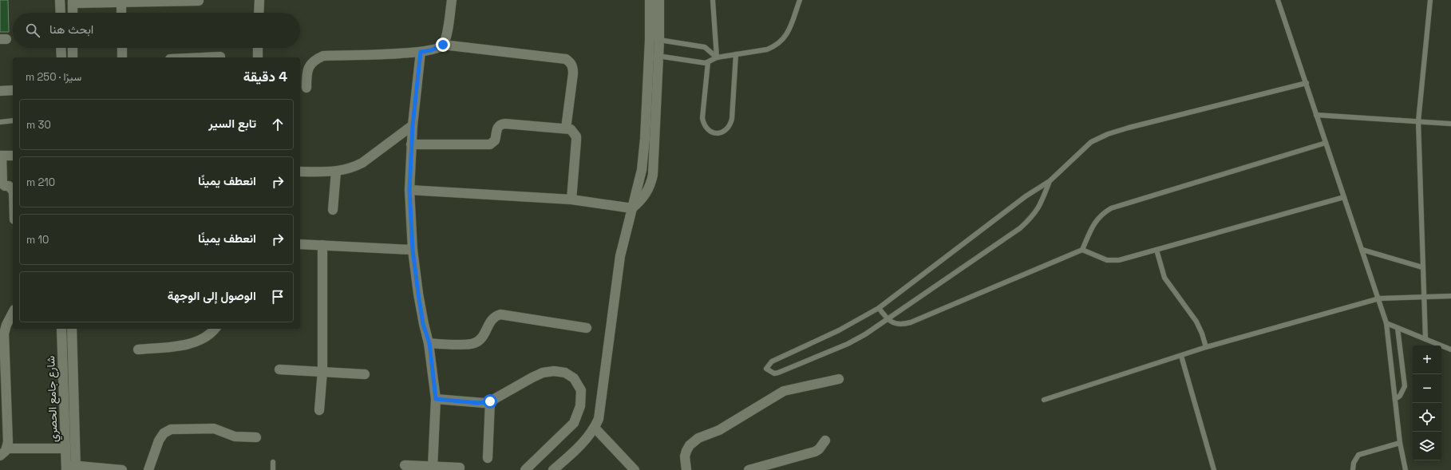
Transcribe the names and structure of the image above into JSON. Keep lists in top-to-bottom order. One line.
{"streets":{"street":["شارع جامع الحصري"]},"page":{"search":"ابحث هنا","heading":["4 دقيقة","سيرًا · 250 m"],"list":[["تابع السير","30 m"],["انعطف يمينًا","210 m"],["انعطف يمينًا","10 m"],"الوصول إلى الوجهة"],"map_buttons":["+","−"]}}
